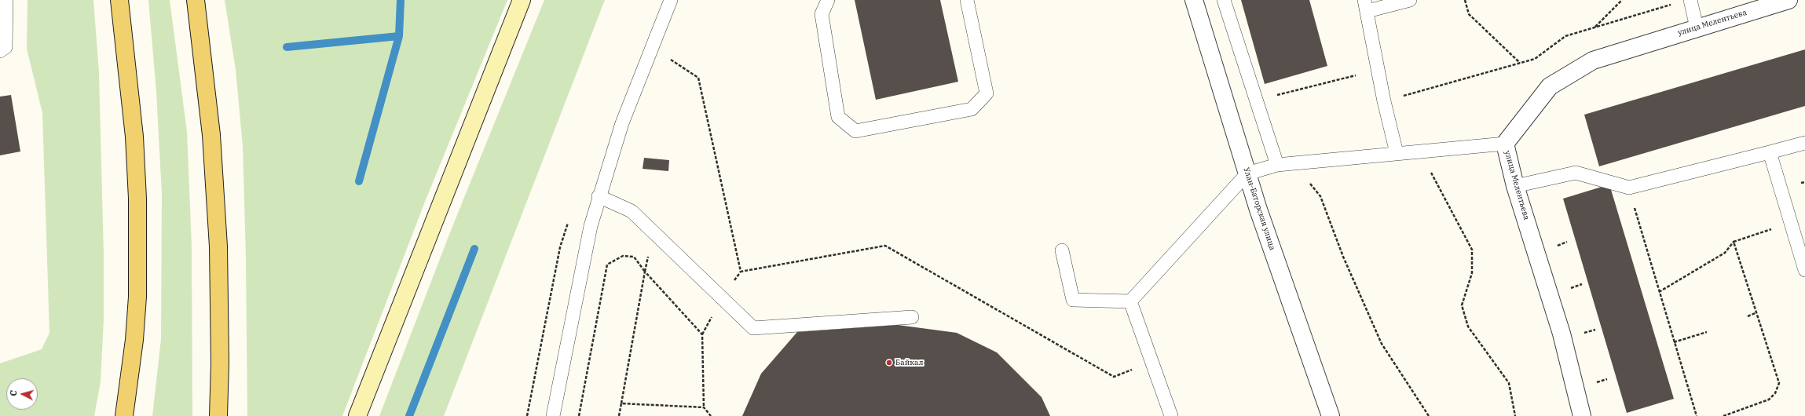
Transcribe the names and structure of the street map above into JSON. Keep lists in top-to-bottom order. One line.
{"streets":{"street":["улица Мелентьева","Улан-Баторская улица"]},"places":["Байкал"],"north":"left"}
